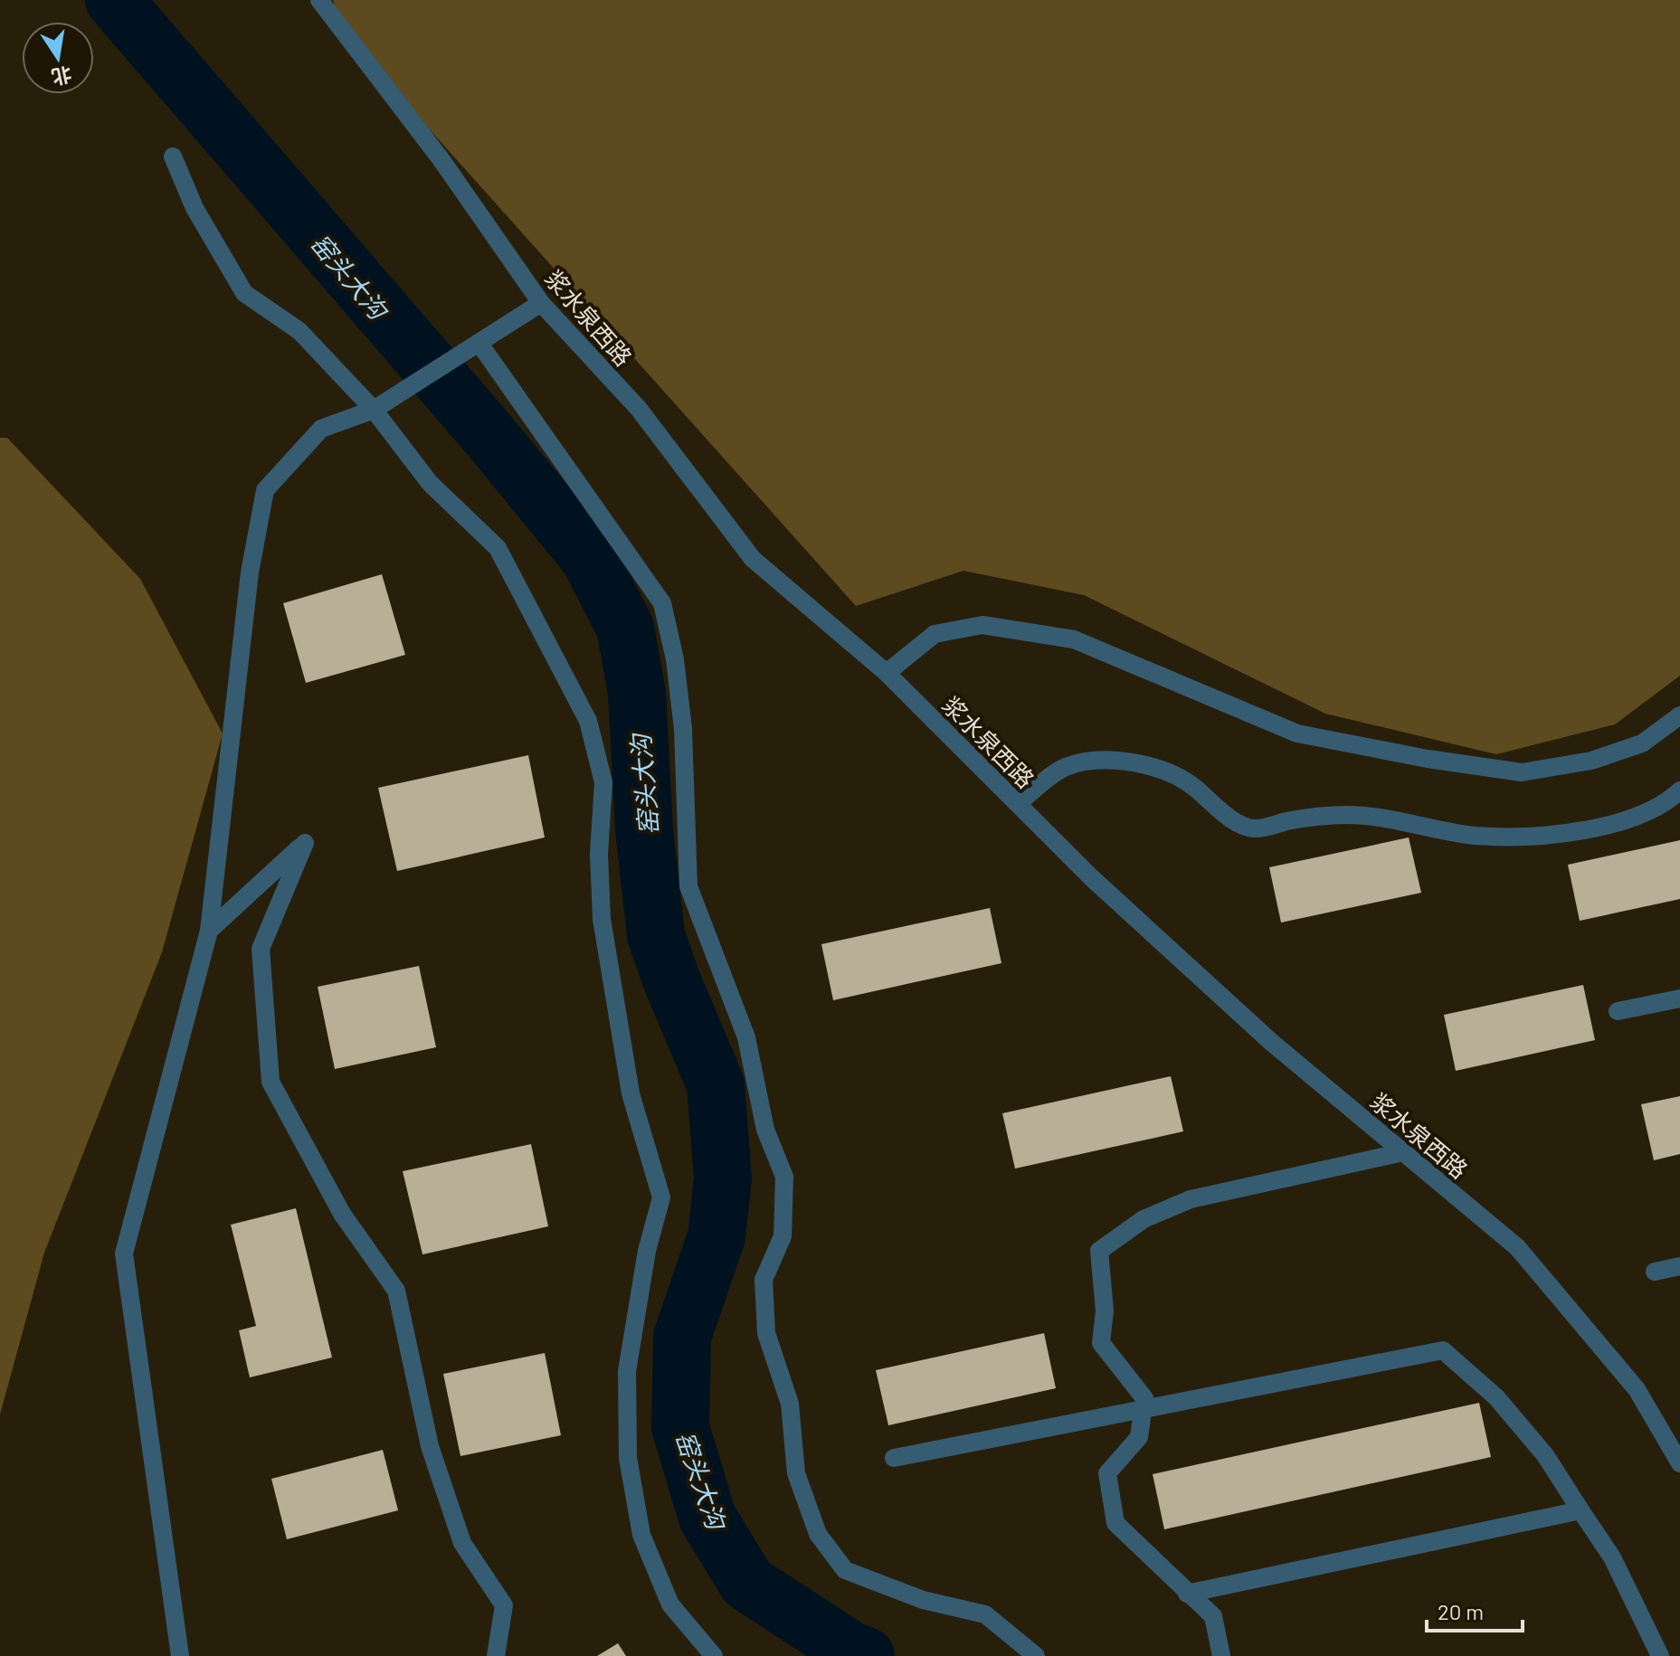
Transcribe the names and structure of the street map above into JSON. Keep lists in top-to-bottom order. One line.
{"streets":{"street":["浆水泉西路"]},"water":["窑头大沟"],"scale_bar":"20 m","north":"bottom"}
